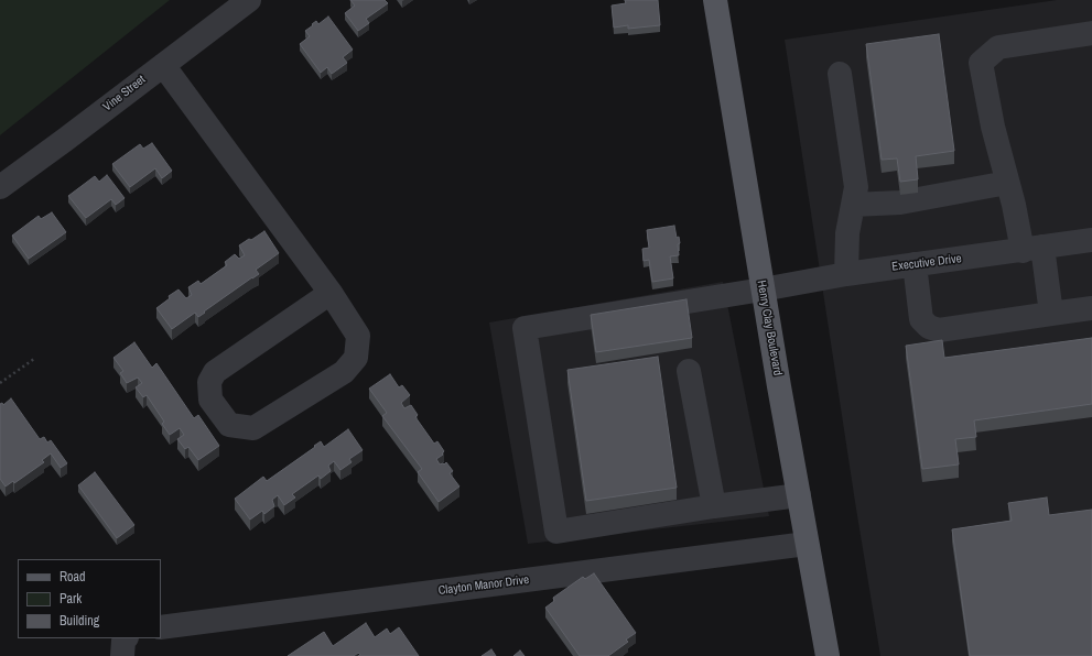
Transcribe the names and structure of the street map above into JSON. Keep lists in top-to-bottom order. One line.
{"streets":{"main road":["Henry Clay Boulevard"],"street":["Vine Street","Executive Drive","Clayton Manor Drive"]},"crossings":[["Executive Drive","Henry Clay Boulevard"],["Henry Clay Boulevard","Clayton Manor Drive"]],"legend":["Road","Park","Building"]}
